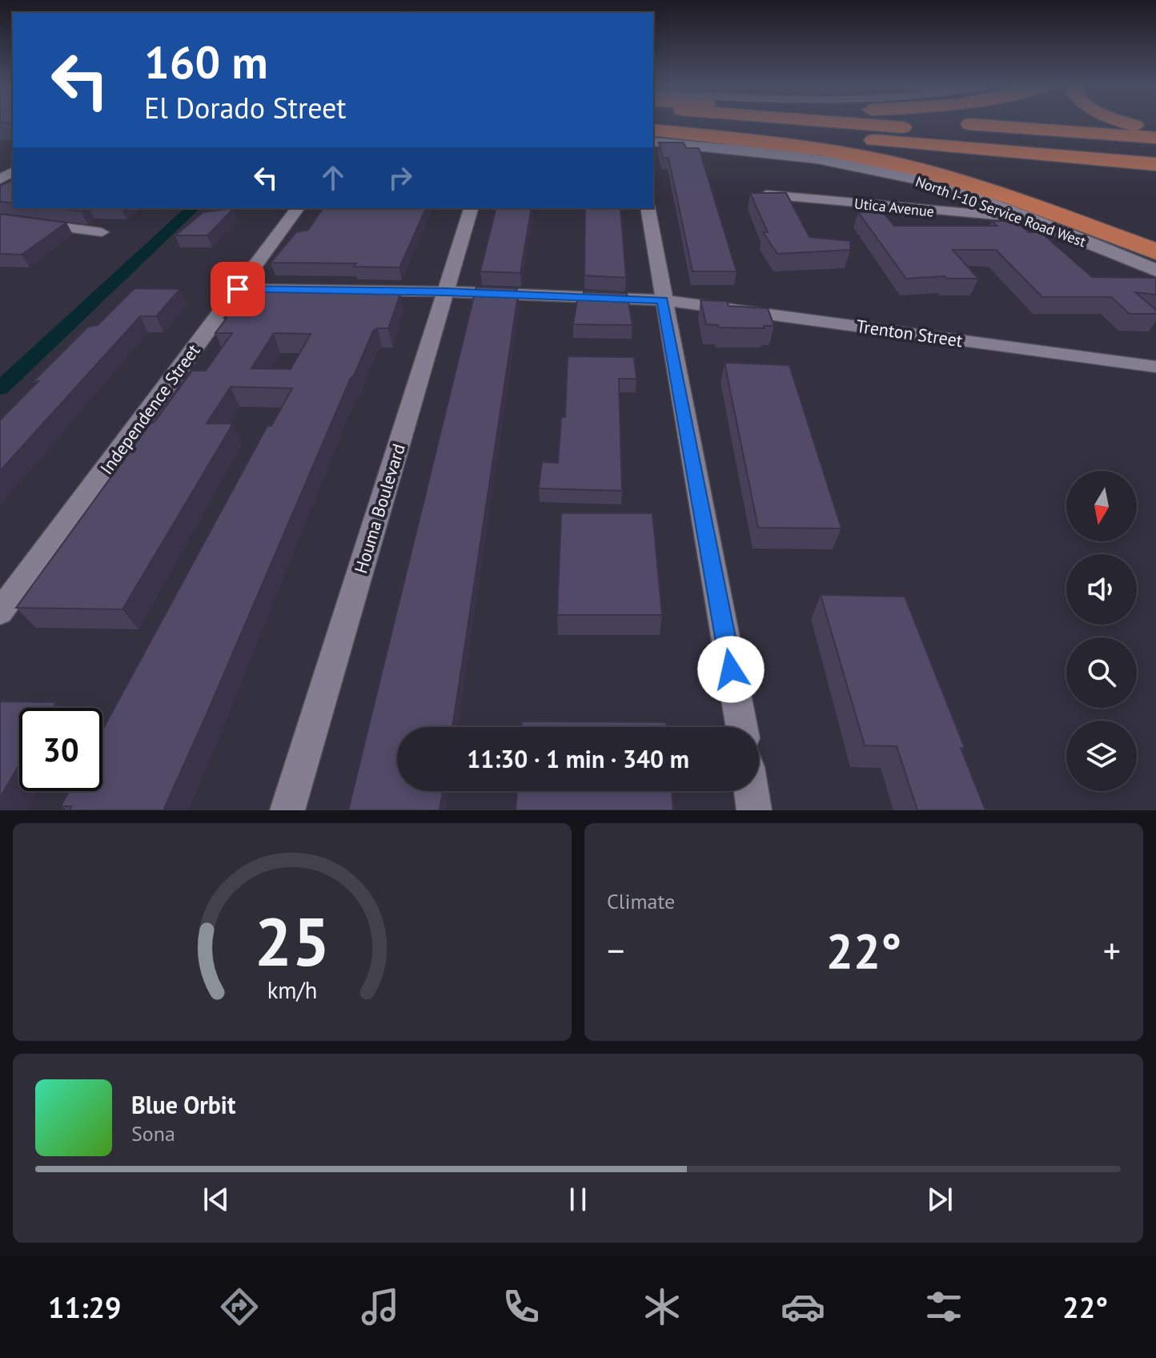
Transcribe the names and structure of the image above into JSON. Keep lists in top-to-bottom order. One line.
{"streets":{"street":["Utica Avenue","North I-10 Service Road West","Trenton Street","Independence Street","Houma Boulevard"]},"crossings":[["Utica Avenue","North I-10 Service Road West"],["Trenton Street","Independence Street"],["Trenton Street","Houma Boulevard"]],"north":"bottom","page":{"turn":["160 m","El Dorado Street"],"limit":"30","trip":"11:30 · 1 min · 340 m","tile":"Climate","heat":["−","22°","+"],"song":["Blue Orbit","Sona"],"tabs":["11:29","22°"],"gauge":["25","km/h"]}}
